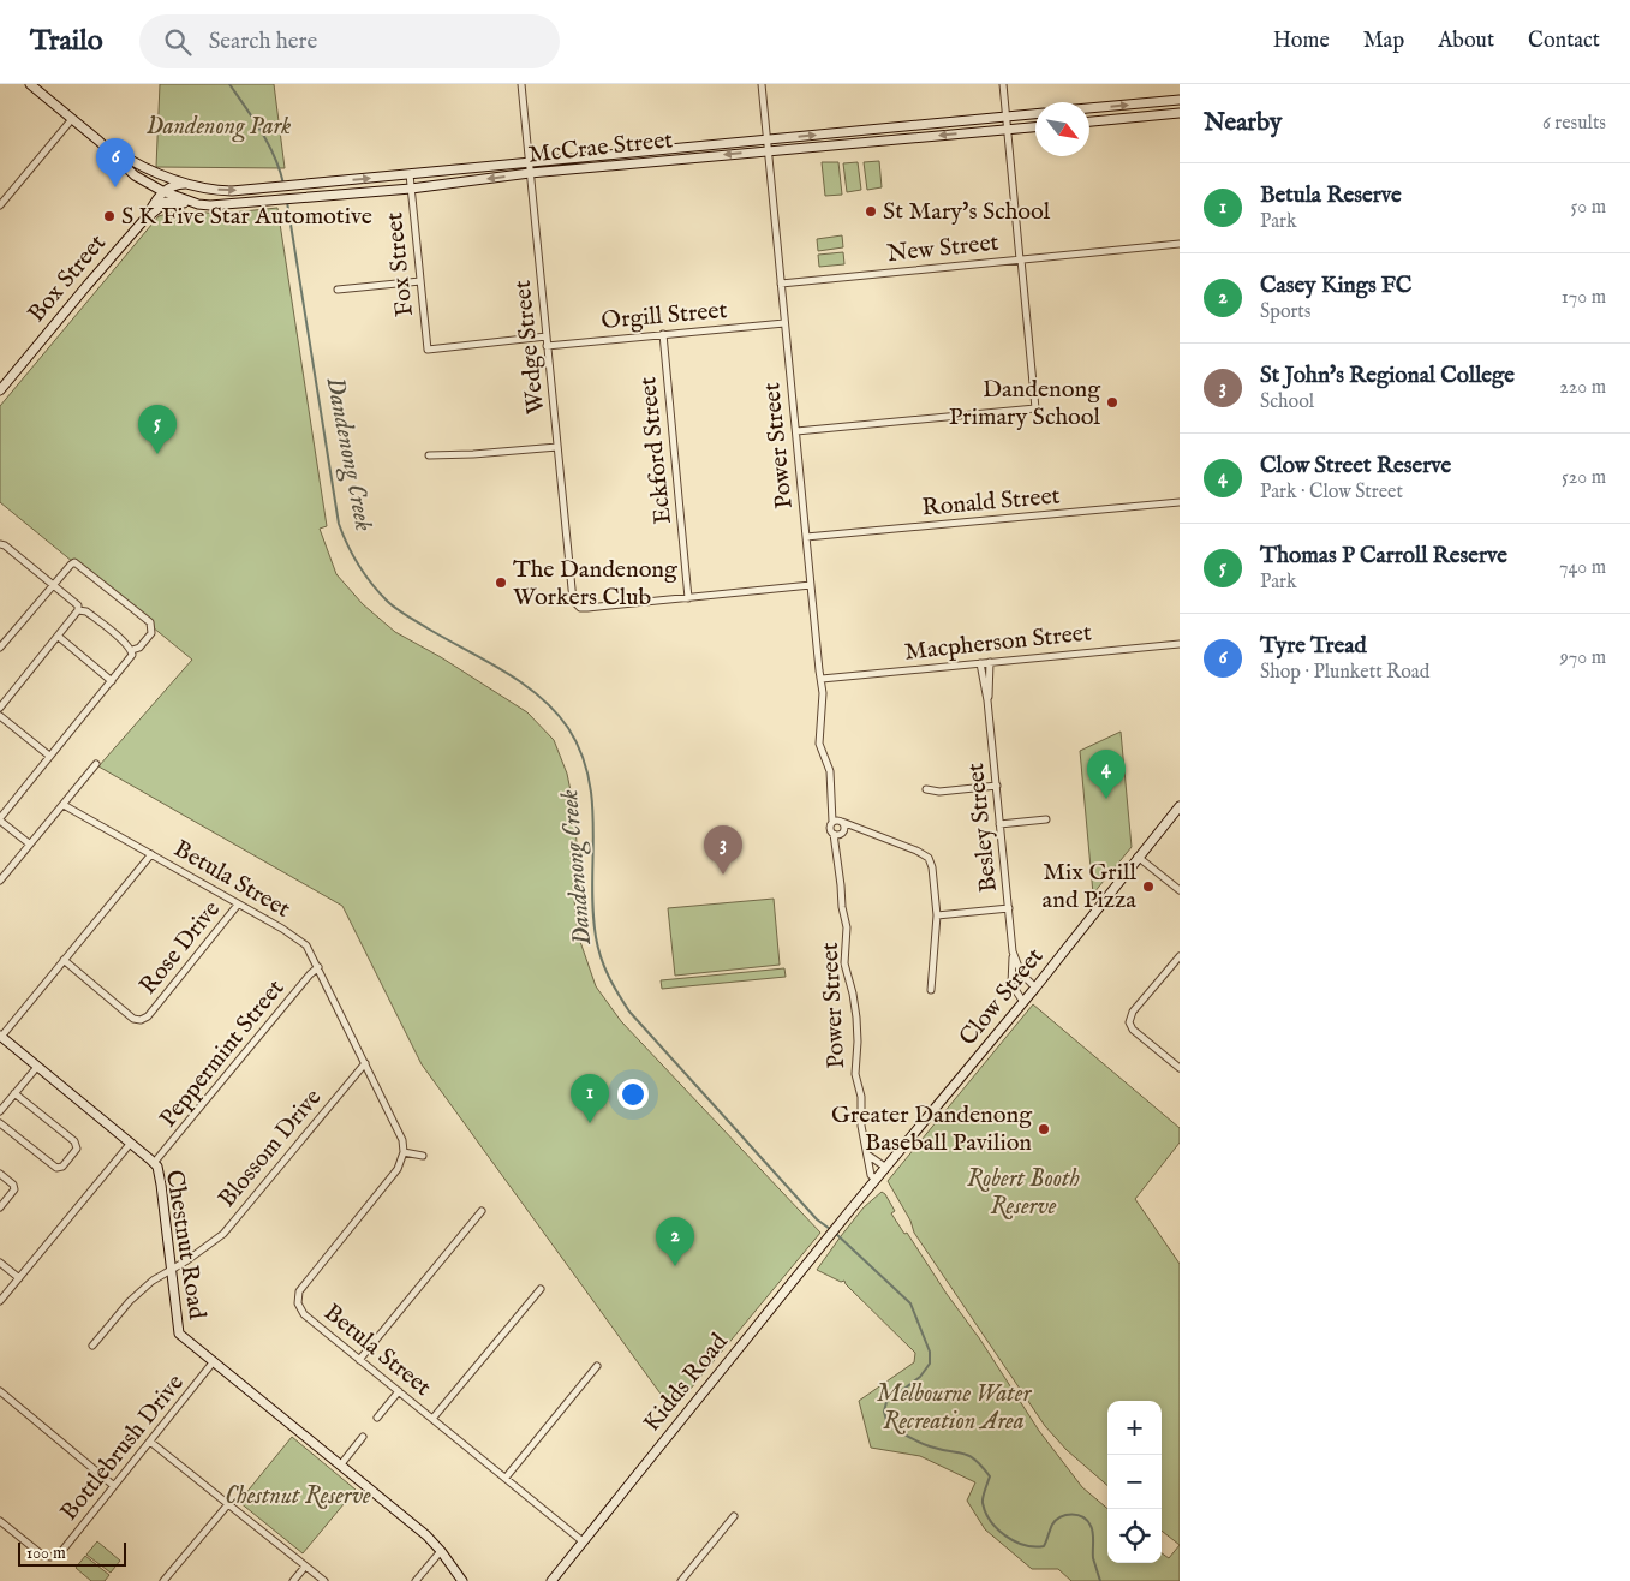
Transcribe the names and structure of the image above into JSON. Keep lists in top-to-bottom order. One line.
{"streets":{"main road":["McCrae Street","Box Street","Clow Street","Chestnut Road","Kidds Road"],"street":["New Street","Fox Street","Orgill Street","Wedge Street","Power Street","Eckford Street","Ronald Street","Macpherson Street","Besley Street","Betula Street","Rose Drive","Peppermint Street","Blossom Drive","Bottlebrush Drive"]},"crossings":[["McCrae Street","Fox Street"],["McCrae Street","Box Street"],["McCrae Street","Wedge Street"],["McCrae Street","Power Street"],["New Street","Power Street"],["Fox Street","Wedge Street"],["Orgill Street","Wedge Street"],["Orgill Street","Power Street"],["Orgill Street","Eckford Street"],["Wedge Street","Eckford Street"],["Power Street","Ronald Street"],["Power Street","Macpherson Street"],["Power Street","Clow Street"],["Macpherson Street","Besley Street"],["Besley Street","Clow Street"],["Betula Street","Rose Drive"],["Betula Street","Peppermint Street"],["Betula Street","Blossom Drive"],["Betula Street","Kidds Road"],["Clow Street","Kidds Road"],["Peppermint Street","Chestnut Road"],["Blossom Drive","Chestnut Road"],["Chestnut Road","Bottlebrush Drive"]],"water":["Dandenong Creek"],"parks":["Dandenong Park","Robert Booth Reserve","Melbourne Water Recreation Area","Chestnut Reserve"],"places":["St Mary's School","S K Five Star Automotive","Dandenong Primary School","The Dandenong Workers Club","Mix Grill and Pizza","Greater Dandenong Baseball Pavilion"],"scale_bar":"100 m","north":"bottom right","page":{"header":"Trailo","search":"Search here","nav":["Home","Map","About","Contact"],"heading":["Nearby","6 results"],"pins":["6","5","4","3","1","2"],"list":[{"mark":"1","name":"Betula Reserve","note":"Park","value":"50 m"},{"mark":"2","name":"Casey Kings FC","note":"Sports","value":"170 m"},{"mark":"3","name":"St John's Regional College","note":"School","value":"220 m"},{"mark":"4","name":"Clow Street Reserve","note":"Park · Clow Street","value":"520 m"},{"mark":"5","name":"Thomas P Carroll Reserve","note":"Park","value":"740 m"},{"mark":"6","name":"Tyre Tread","note":"Shop · Plunkett Road","value":"970 m"}],"map_buttons":["+","−"],"scale":"100 m"}}
